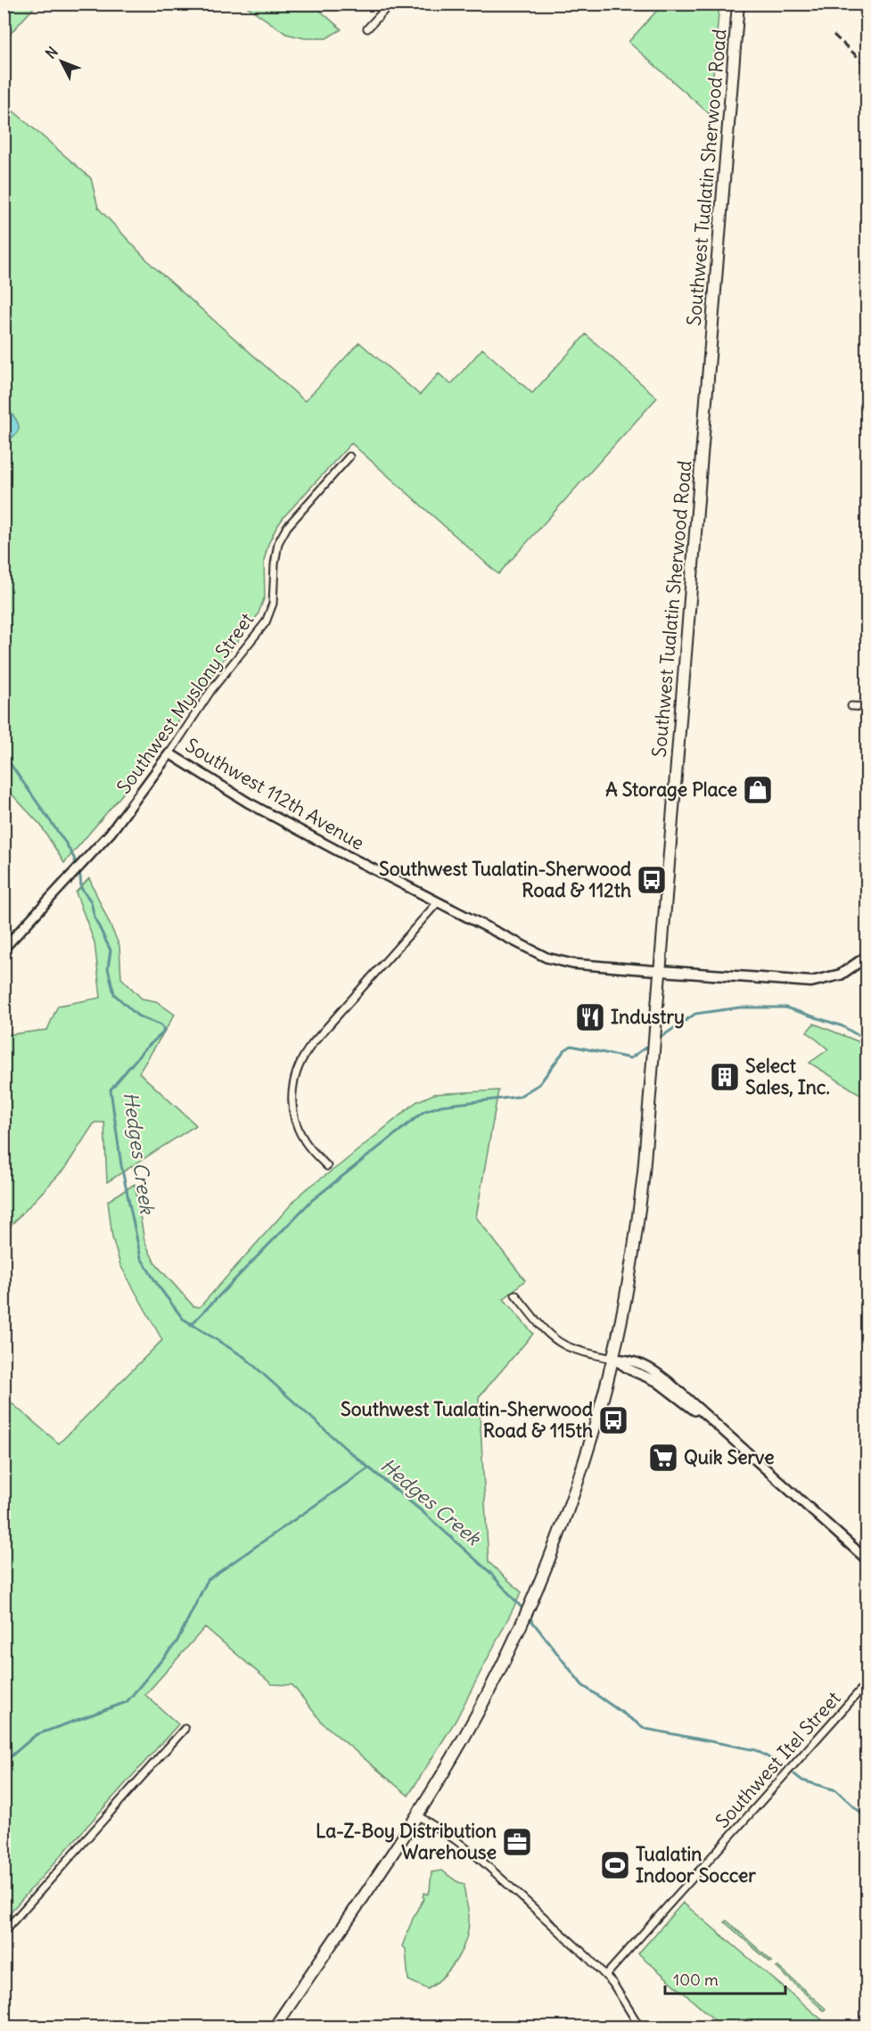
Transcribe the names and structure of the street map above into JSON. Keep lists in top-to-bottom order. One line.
{"streets":{"highway":["Southwest Tualatin Sherwood Road"],"street":["Southwest Myslony Street","Southwest 112th Avenue","Southwest Itel Street"]},"crossings":[["Southwest Tualatin Sherwood Road","Southwest 112th Avenue"],["Southwest Myslony Street","Southwest 112th Avenue"]],"water":["Hedges Creek"],"places":{"shop":["A Storage Place"],"bus stop":["Southwest Tualatin-Sherwood Road & 112th","Southwest Tualatin-Sherwood Road & 115th"],"restaurant":["Industry"],"building":["Select Sales, Inc."],"supermarket":["Quik Serve"],"office":["La-Z-Boy Distribution Warehouse"],"sports":["Tualatin Indoor Soccer"]},"scale_bar":"100 m","north":"top left"}
